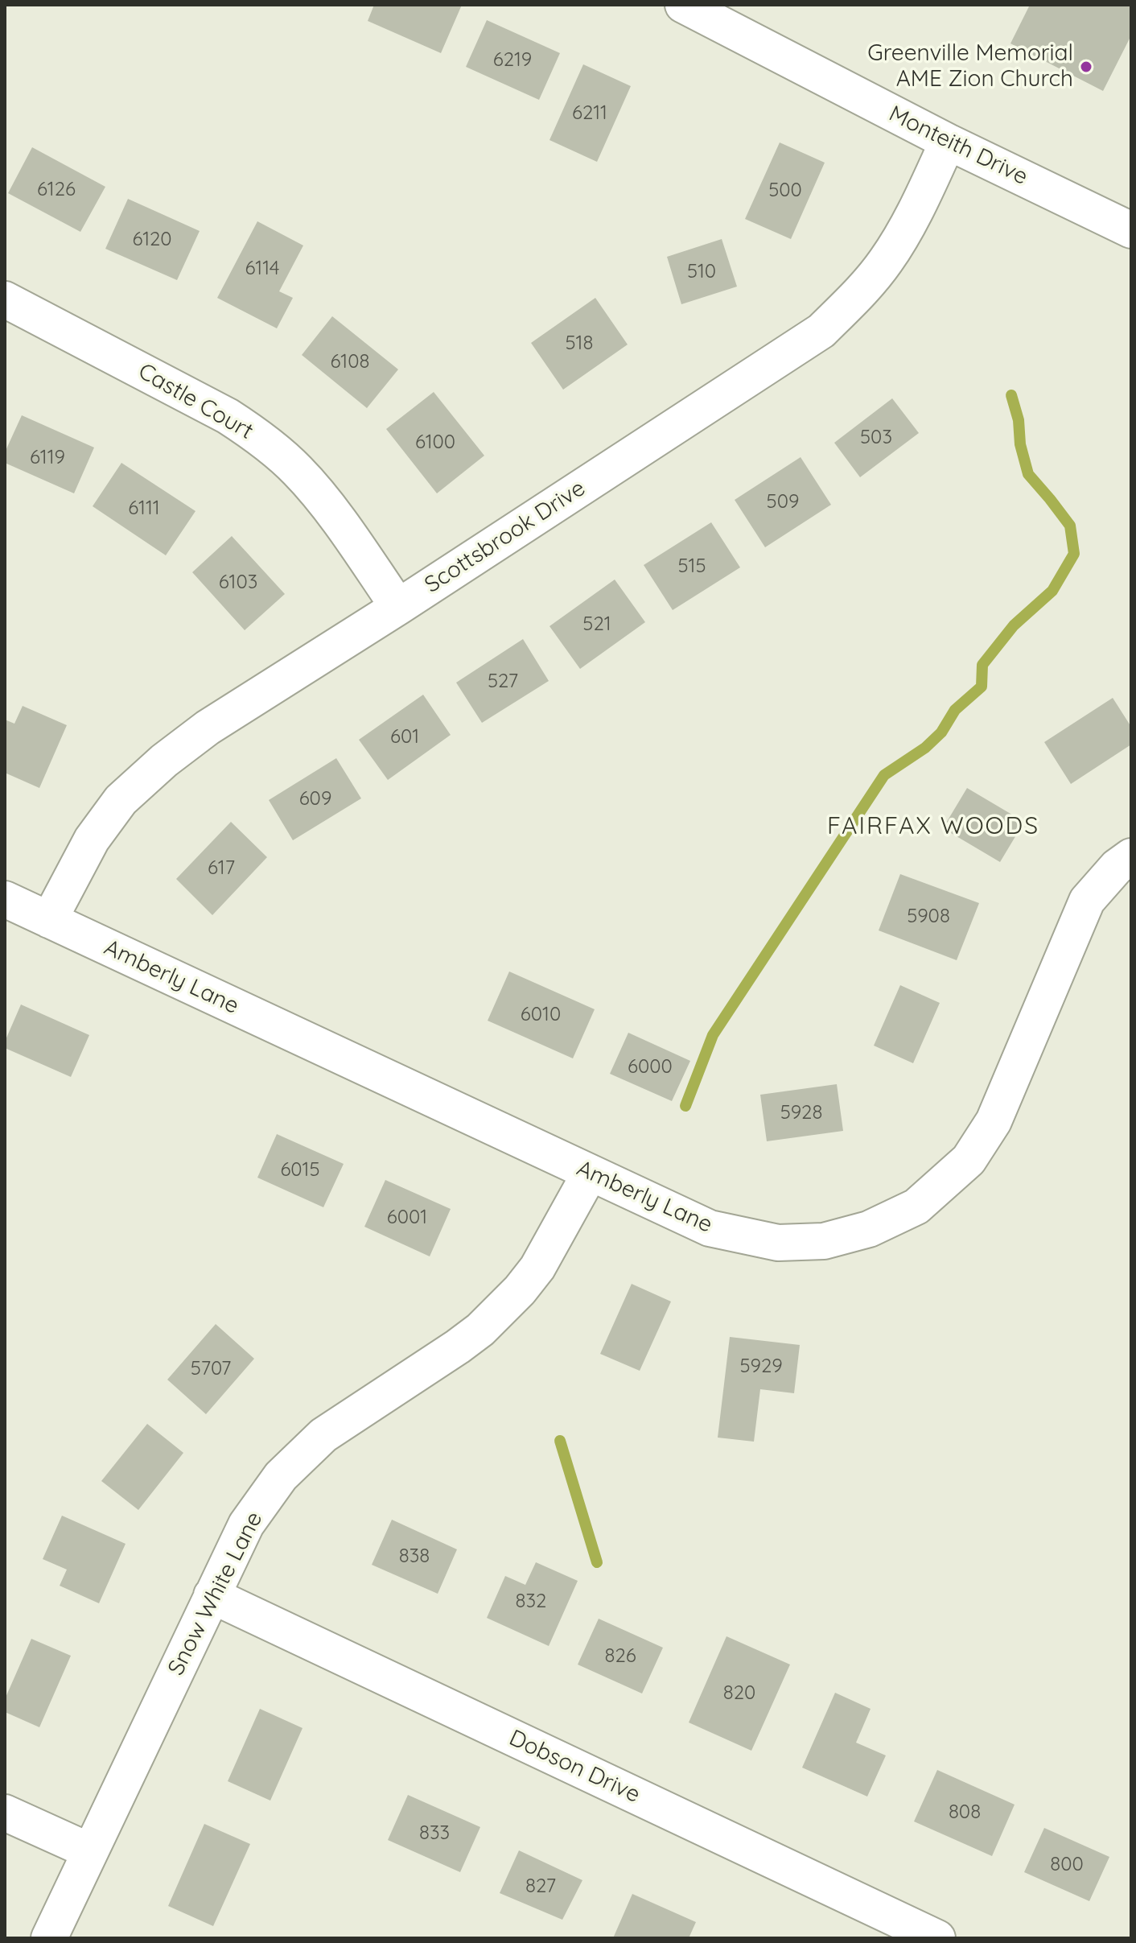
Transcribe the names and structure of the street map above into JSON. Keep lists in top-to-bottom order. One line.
{"streets":{"street":["Monteith Drive","Castle Court","Scottsbrook Drive","Amberly Lane","Snow White Lane","Dobson Drive"]},"crossings":[["Monteith Drive","Scottsbrook Drive"],["Castle Court","Scottsbrook Drive"],["Scottsbrook Drive","Amberly Lane"],["Amberly Lane","Snow White Lane"],["Snow White Lane","Dobson Drive"]],"districts":["FAIRFAX WOODS"],"places":["Greenville Memorial AME Zion Church"],"house_numbers":["6219","6211","6126","500","6120","6114","510","518","6108","503","6100","6119","509","6111","515","6103","521","527","601","609","617","5908","6010","6000","5928","6015","6001","5929","5707","838","832","826","820","808","833","800","827"]}
